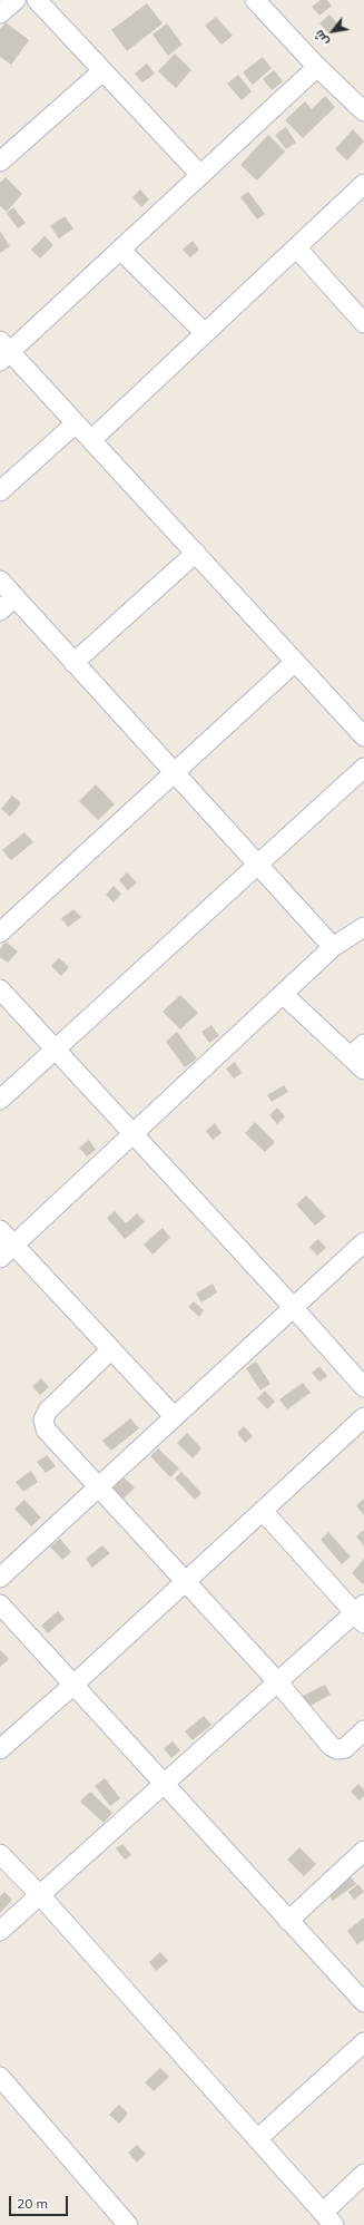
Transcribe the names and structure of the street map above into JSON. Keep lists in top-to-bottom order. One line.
{"scale_bar":"20 m","north":"bottom left"}
